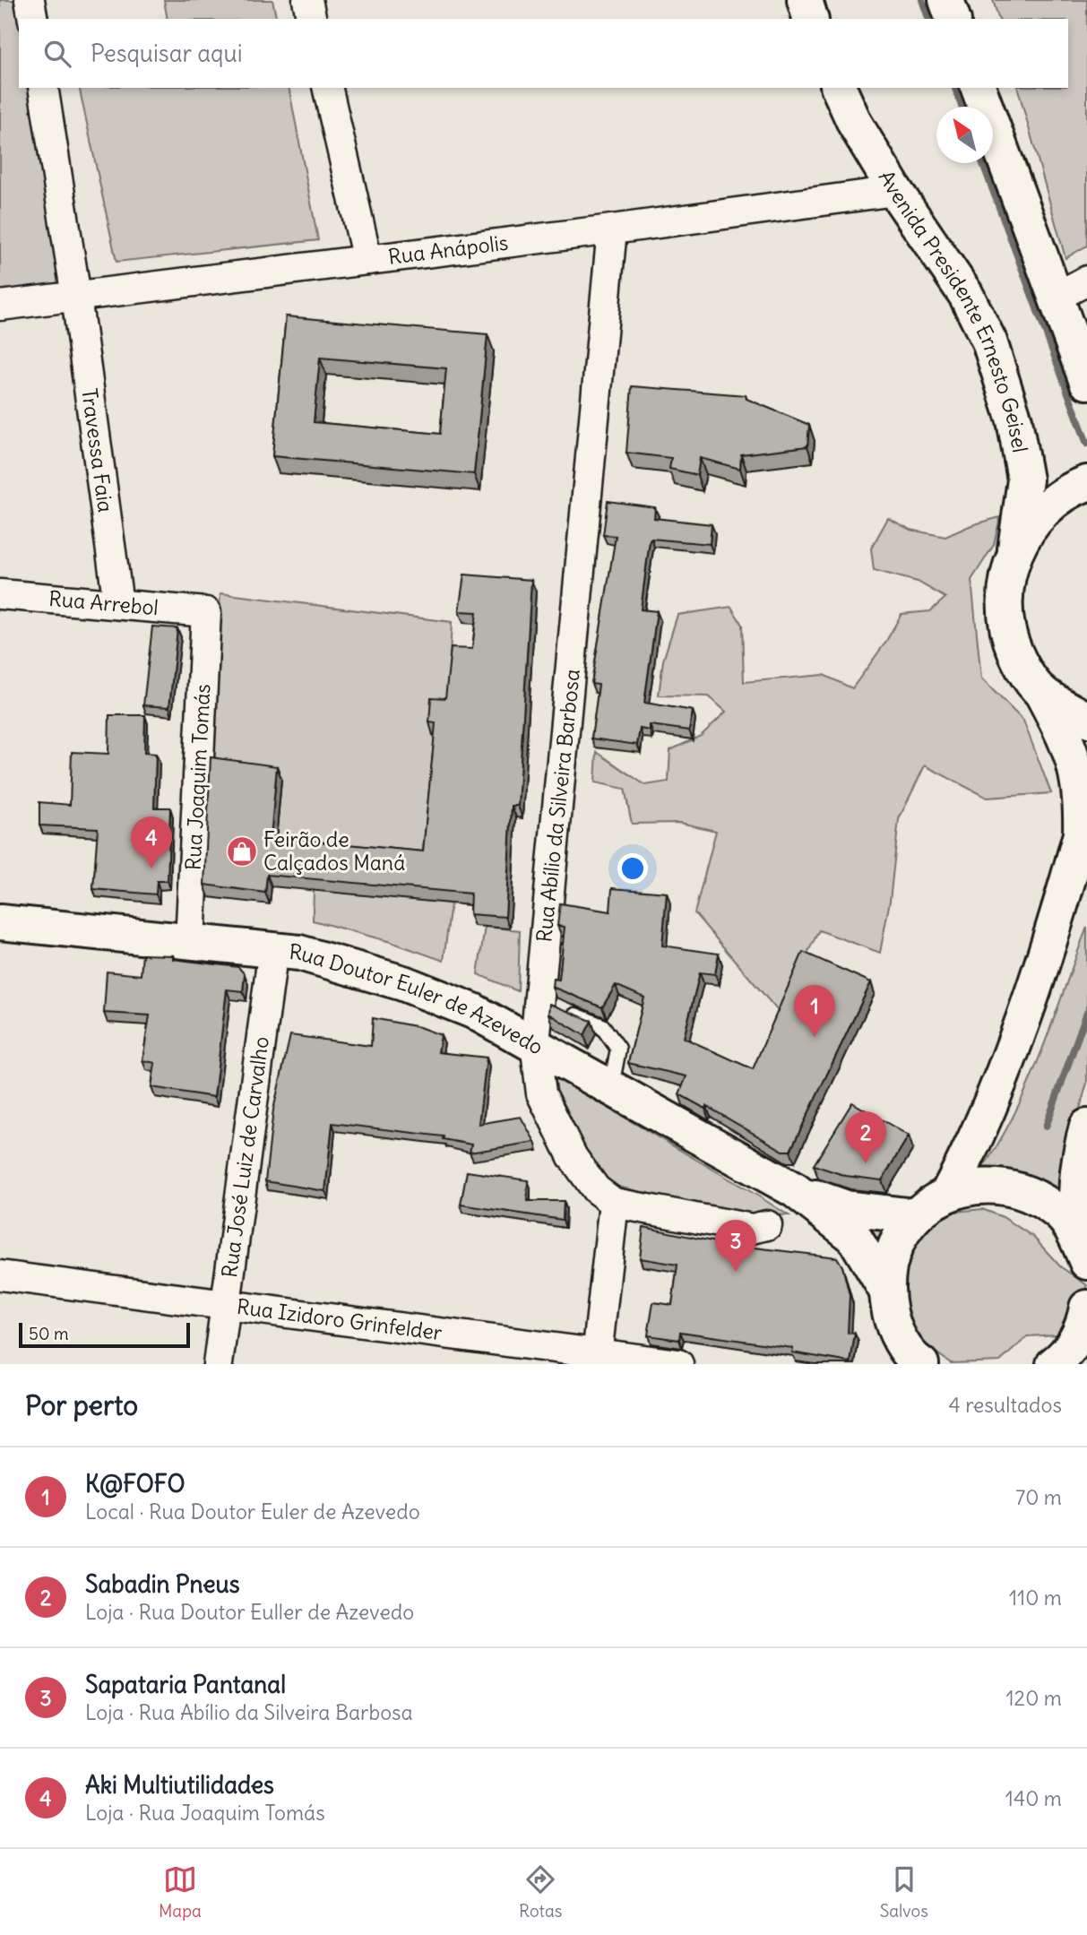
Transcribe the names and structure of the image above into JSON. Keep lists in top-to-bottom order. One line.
{"streets":{"main road":["Avenida Presidente Ernesto Geisel","Rua Doutor Euler de Azevedo"],"street":["Rua Anápolis","Travessa Faia","Rua Arrebol","Rua Joaquim Tomás","Rua Abílio da Silveira Barbosa","Rua José Luiz de Carvalho","Rua Izidoro Grinfelder"]},"crossings":[["Rua Anápolis","Avenida Presidente Ernesto Geisel"],["Rua Anápolis","Travessa Faia"],["Rua Anápolis","Rua Abílio da Silveira Barbosa"],["Travessa Faia","Rua Arrebol"],["Rua Arrebol","Rua Joaquim Tomás"],["Rua Joaquim Tomás","Rua Doutor Euler de Azevedo"],["Rua Abílio da Silveira Barbosa","Rua Doutor Euler de Azevedo"],["Rua Doutor Euler de Azevedo","Rua José Luiz de Carvalho"],["Rua José Luiz de Carvalho","Rua Izidoro Grinfelder"]],"places":{"shop":["Feirão de Calçados Maná"]},"scale_bar":"50 m","north":"top left","page":{"search":"Pesquisar aqui","pins":["4","1","2","3"],"scale":"50 m","heading":["Por perto","4 resultados"],"list":[{"mark":"1","name":"K@FOFO","note":"Local · Rua Doutor Euler de Azevedo","value":"70 m"},{"mark":"2","name":"Sabadin Pneus","note":"Loja · Rua Doutor Euller de Azevedo","value":"110 m"},{"mark":"3","name":"Sapataria Pantanal","note":"Loja · Rua Abílio da Silveira Barbosa","value":"120 m"},{"mark":"4","name":"Aki Multiutilidades","note":"Loja · Rua Joaquim Tomás","value":"140 m"}],"nav":["Mapa","Rotas","Salvos"]}}
